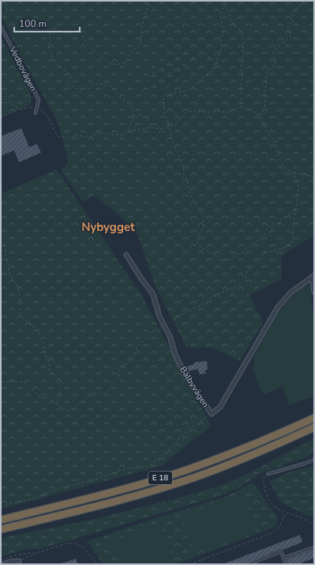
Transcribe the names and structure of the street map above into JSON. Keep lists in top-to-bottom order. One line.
{"streets":{"highway":["E 18"],"street":["Bälbyvägen"],"lane":["Vedbovägen"]},"districts":["Nybygget"],"scale_bar":"100 m"}
